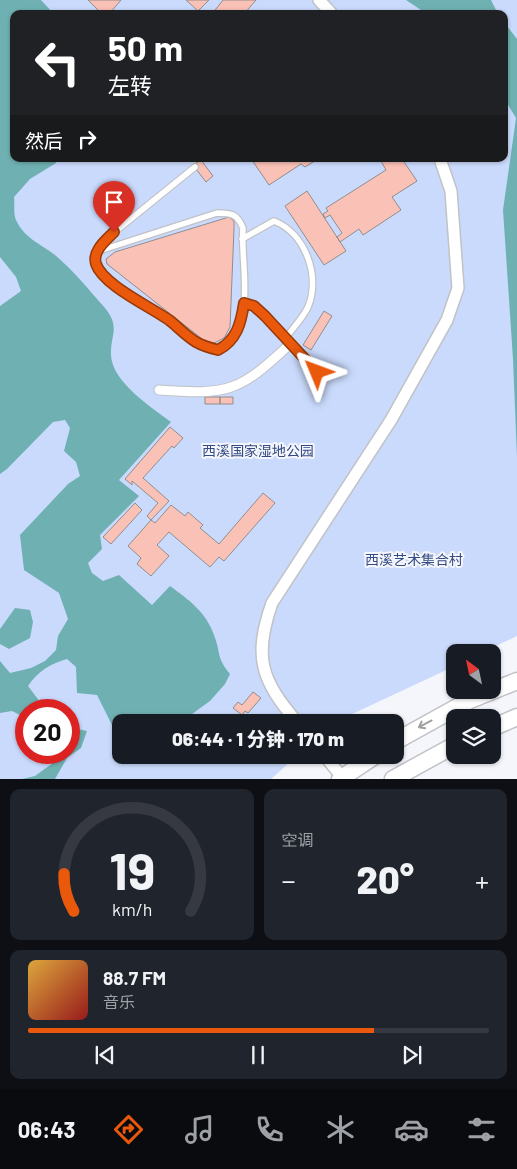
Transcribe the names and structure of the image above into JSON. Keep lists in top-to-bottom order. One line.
{"parks":["西溪国家湿地公园","西溪艺术集合村"],"north":"top left","page":{"turn":["50 m","左转"],"then":"然后","limit":"20","trip":"06:44 · 1 分钟 · 170 m","tile":"空调","heat":["−","20°","+"],"song":["88.7 FM","音乐"],"tabs":"06:43","gauge":["19","km/h"]}}
